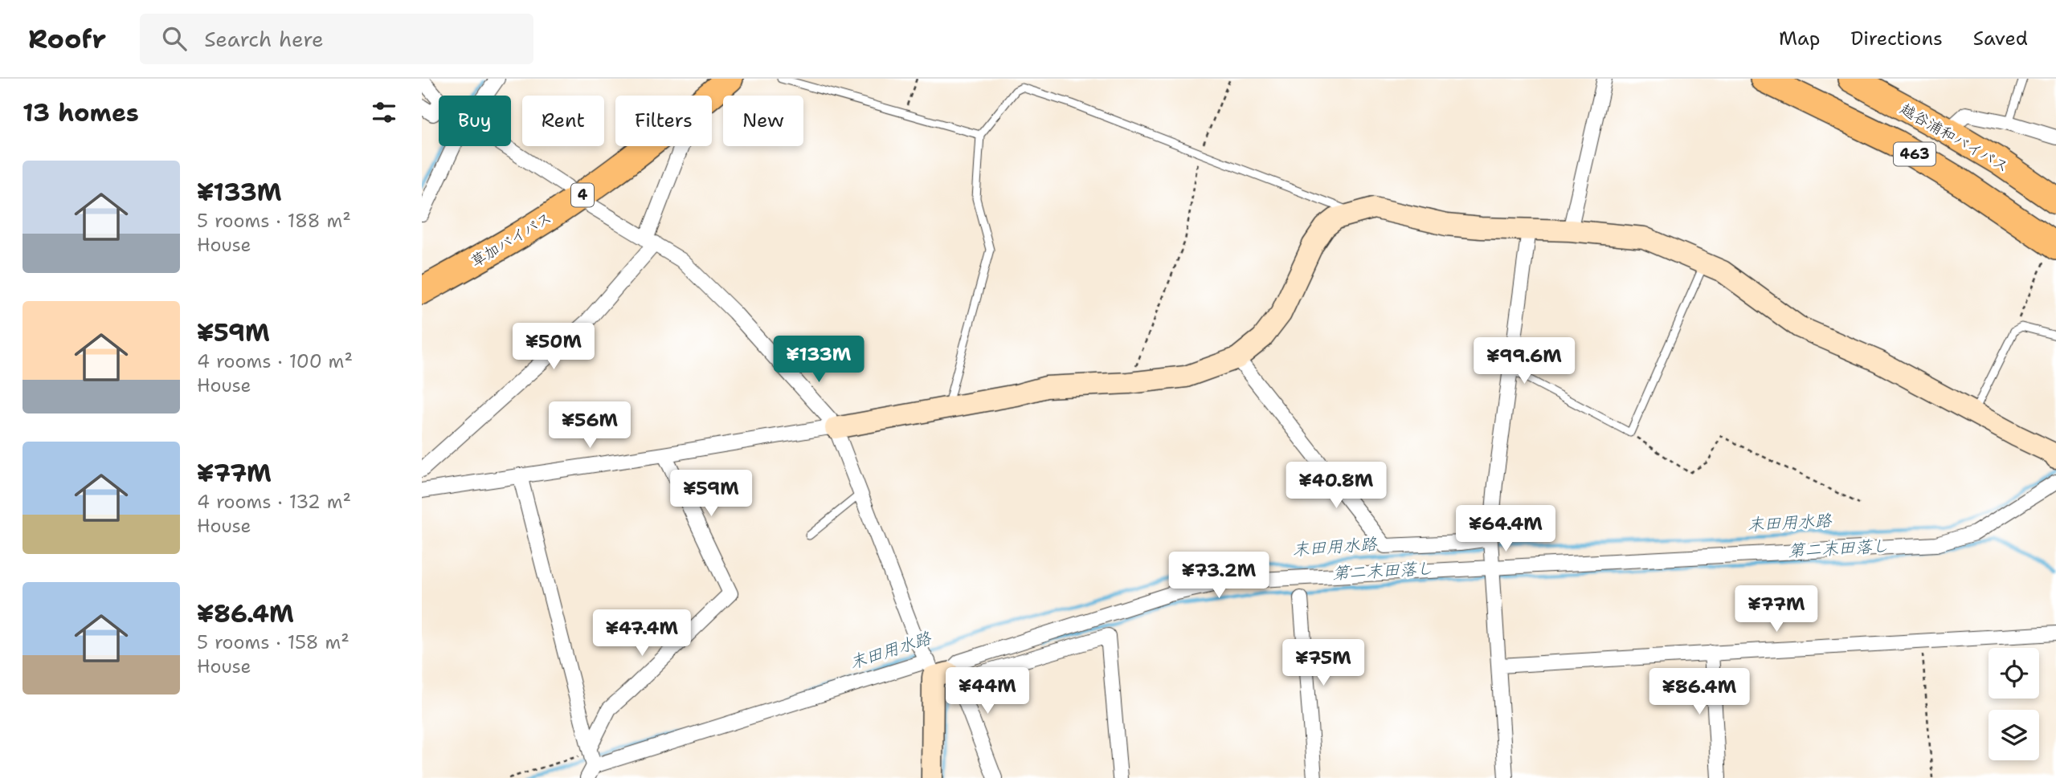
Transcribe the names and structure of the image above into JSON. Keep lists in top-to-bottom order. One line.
{"streets":{"highway":["越谷浦和バイパス","463","4","草加バイパス"]},"water":["末田用水路","第二末田落し"],"page":{"header":"Roofr","search":"Search here","nav":["Map","Directions","Saved"],"heading":"13 homes","chip":["Buy","Rent","Filters","New"],"list":[{"name":"¥133M","note":"5 rooms · 188 m² · House"},{"name":"¥59M","note":"4 rooms · 100 m² · House"},{"name":"¥77M","note":"4 rooms · 132 m² · House"},{"name":"¥86.4M","note":"5 rooms · 158 m² · House"}],"price":["¥50M","¥133M","¥99.6M","¥56M","¥40.8M","¥59M","¥64.4M","¥73.2M","¥77M","¥47.4M","¥75M","¥44M","¥86.4M"]}}
